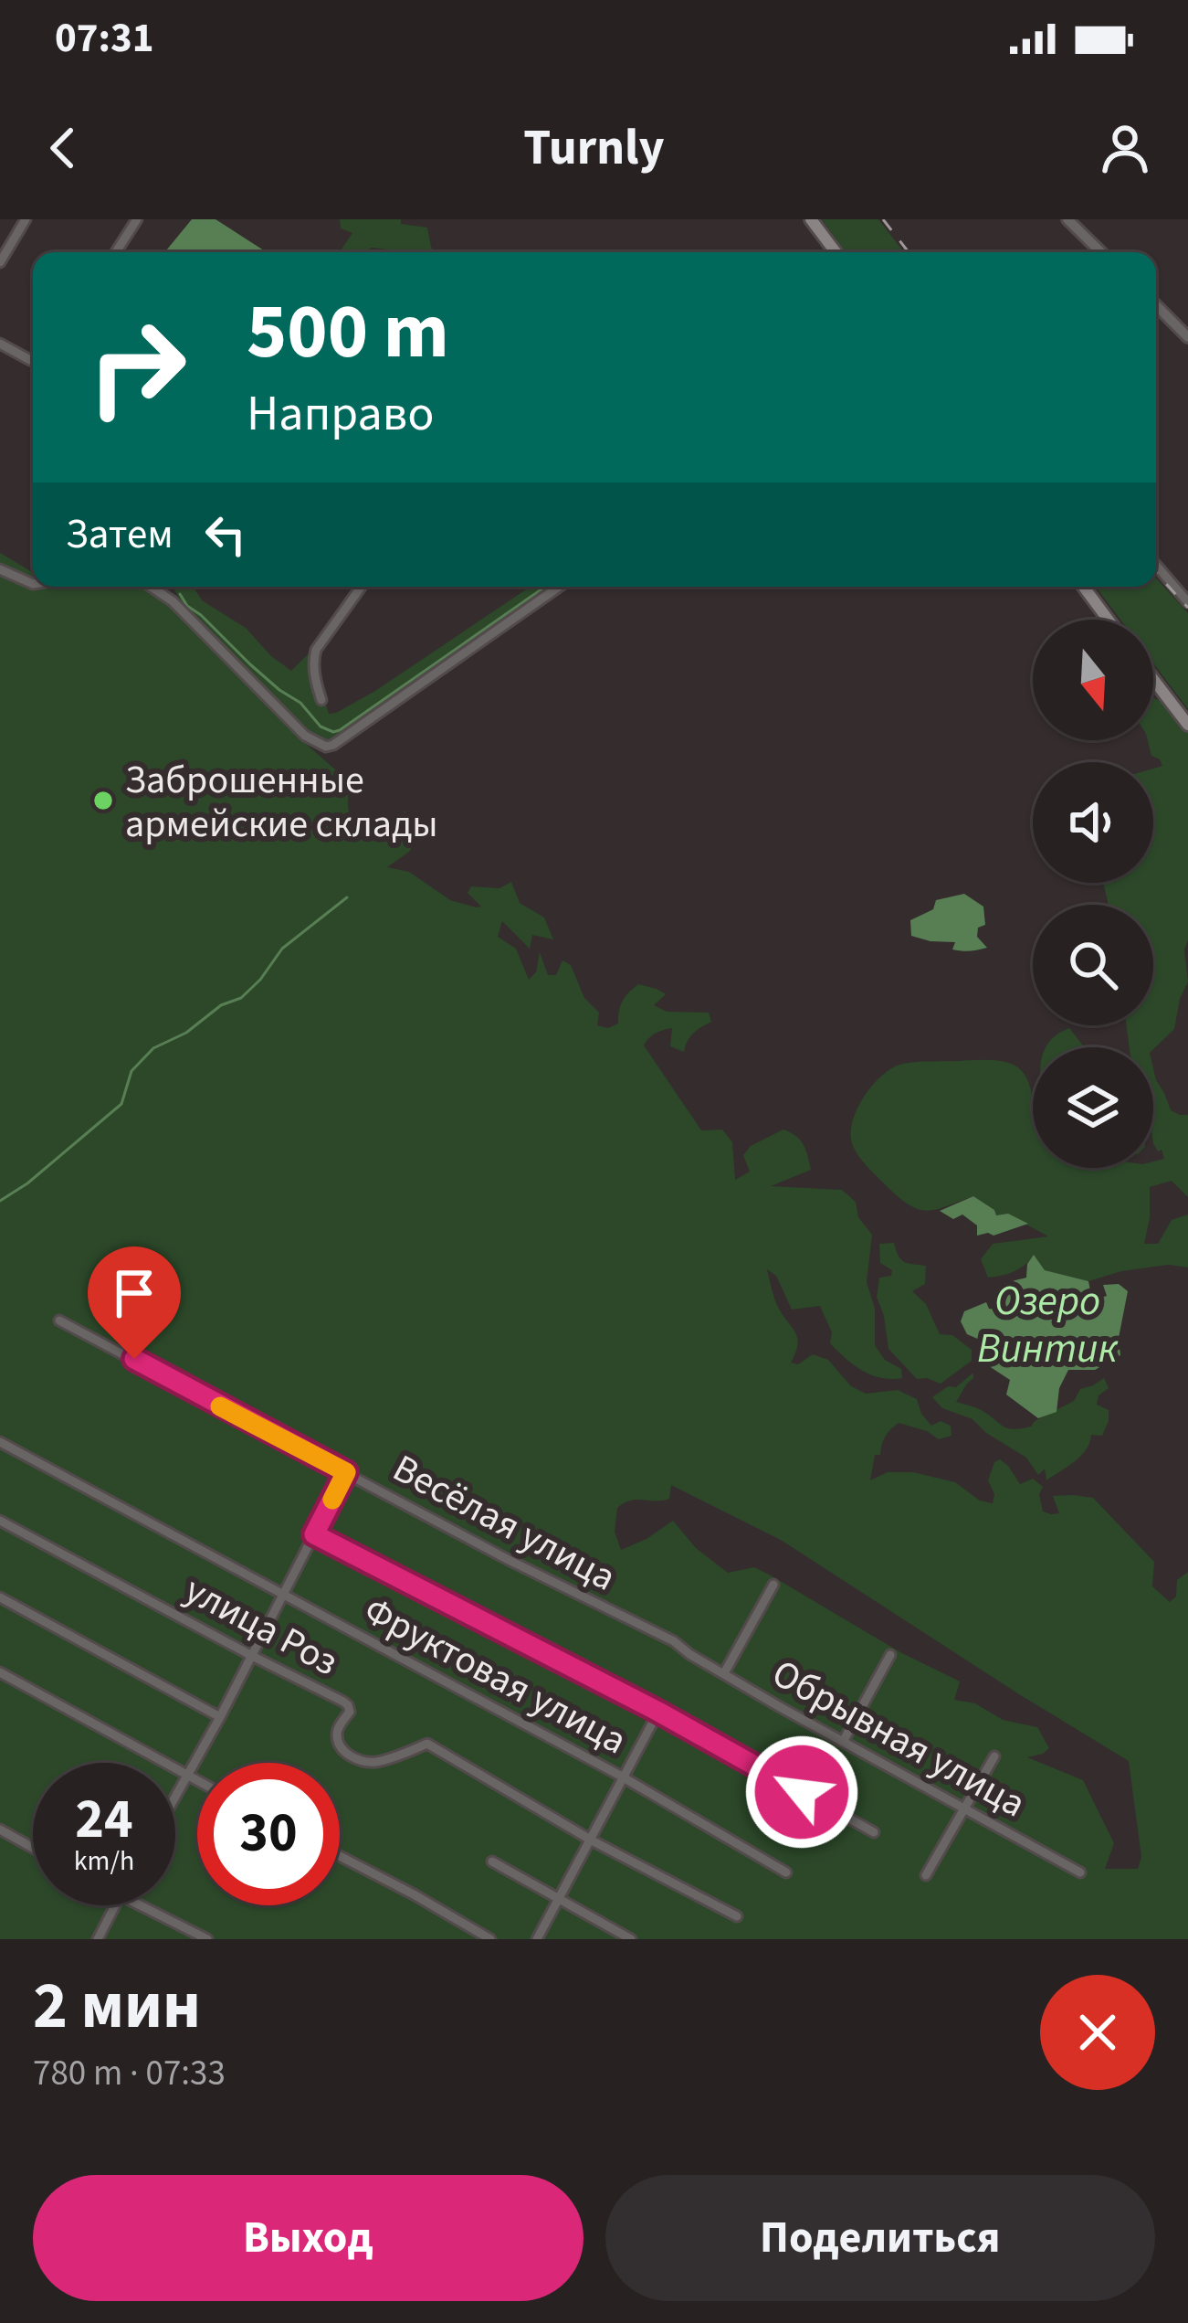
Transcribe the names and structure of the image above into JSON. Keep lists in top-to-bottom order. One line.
{"streets":{"street":["Весёлая улица","улица Роз","Фруктовая улица","Обрывная улица"]},"crossings":[["Весёлая улица","Обрывная улица"]],"water":["Озеро Винтик"],"places":["Заброшенные армейские склады"],"north":"bottom","page":{"status":"07:31","header":"Turnly","turn":["500 m","Направо"],"then":"Затем","speed":"24 km/h","limit":"30","heading":["2 мин","780 m · 07:33"],"buttons":["Выход","Поделиться"]}}
